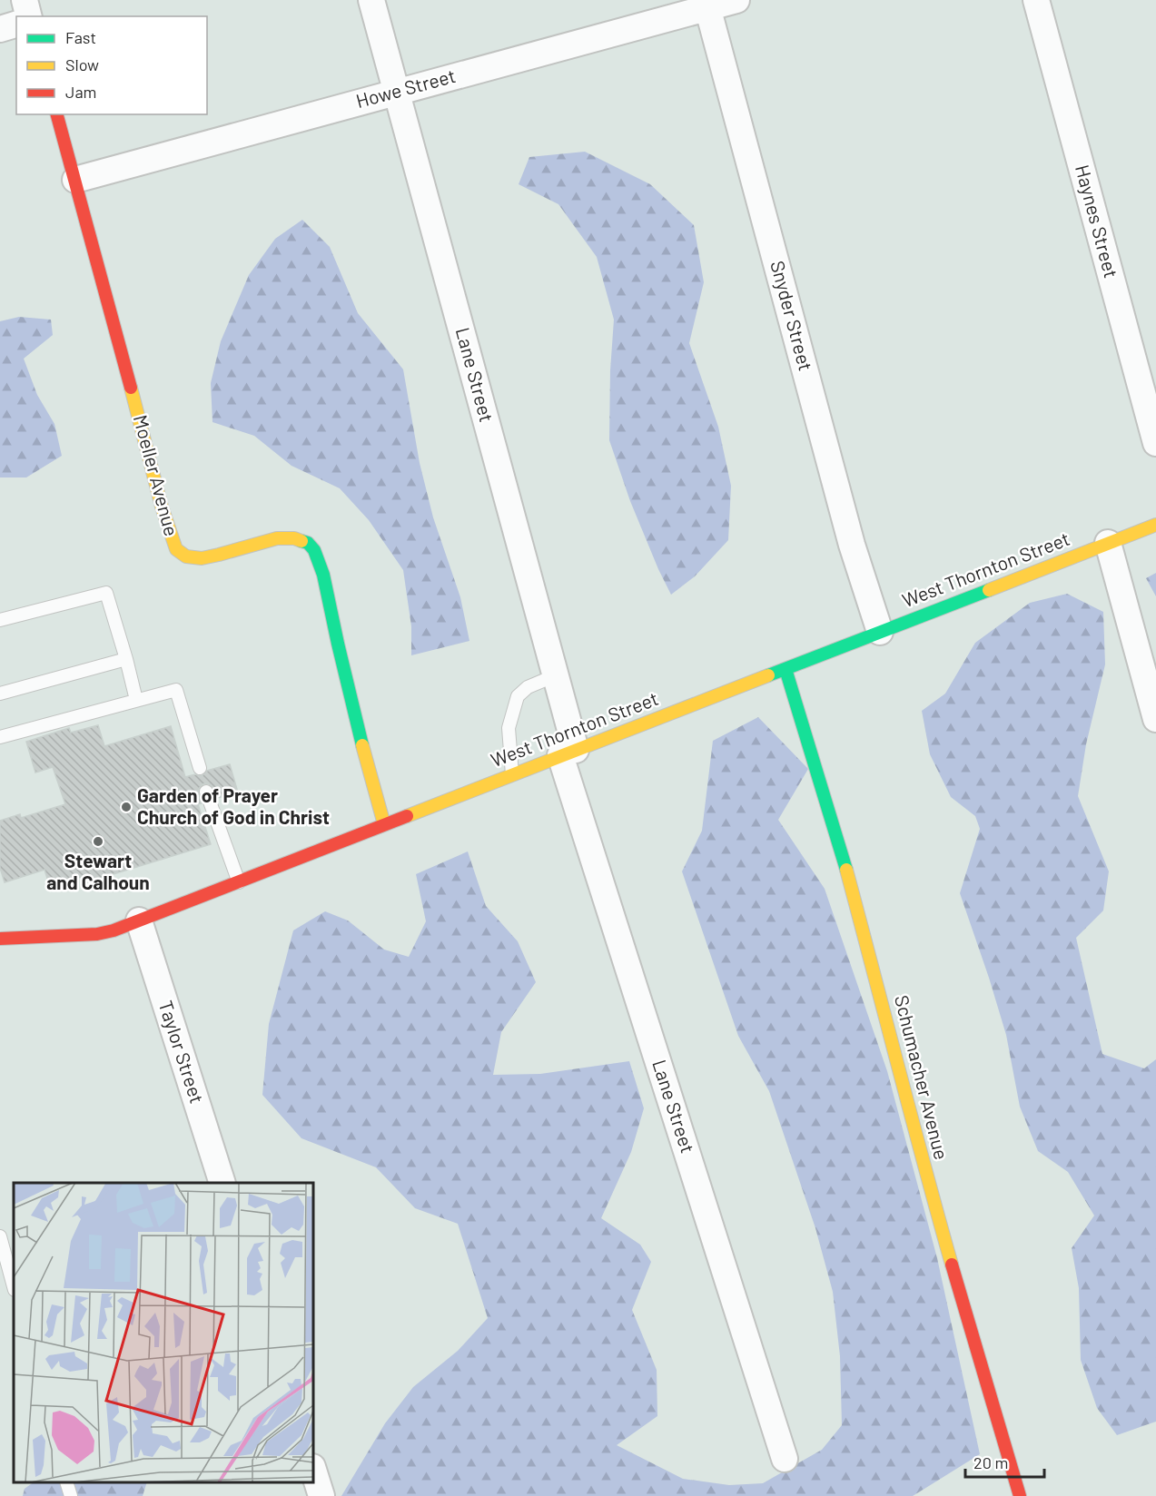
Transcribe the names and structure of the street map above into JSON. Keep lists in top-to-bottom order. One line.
{"streets":{"street":["Howe Street","Haynes Street","Snyder Street","Lane Street","Moeller Avenue","West Thornton Street","Taylor Street","Schumacher Avenue"]},"crossings":[["Howe Street","Snyder Street"],["Howe Street","Lane Street"],["Howe Street","Moeller Avenue"],["Snyder Street","West Thornton Street"],["Lane Street","West Thornton Street"],["Moeller Avenue","West Thornton Street"],["West Thornton Street","Taylor Street"],["West Thornton Street","Schumacher Avenue"]],"places":["Garden of Prayer Church of God in Christ","Stewart and Calhoun"],"legend":["Fast","Slow","Jam"],"scale_bar":"20 m"}
